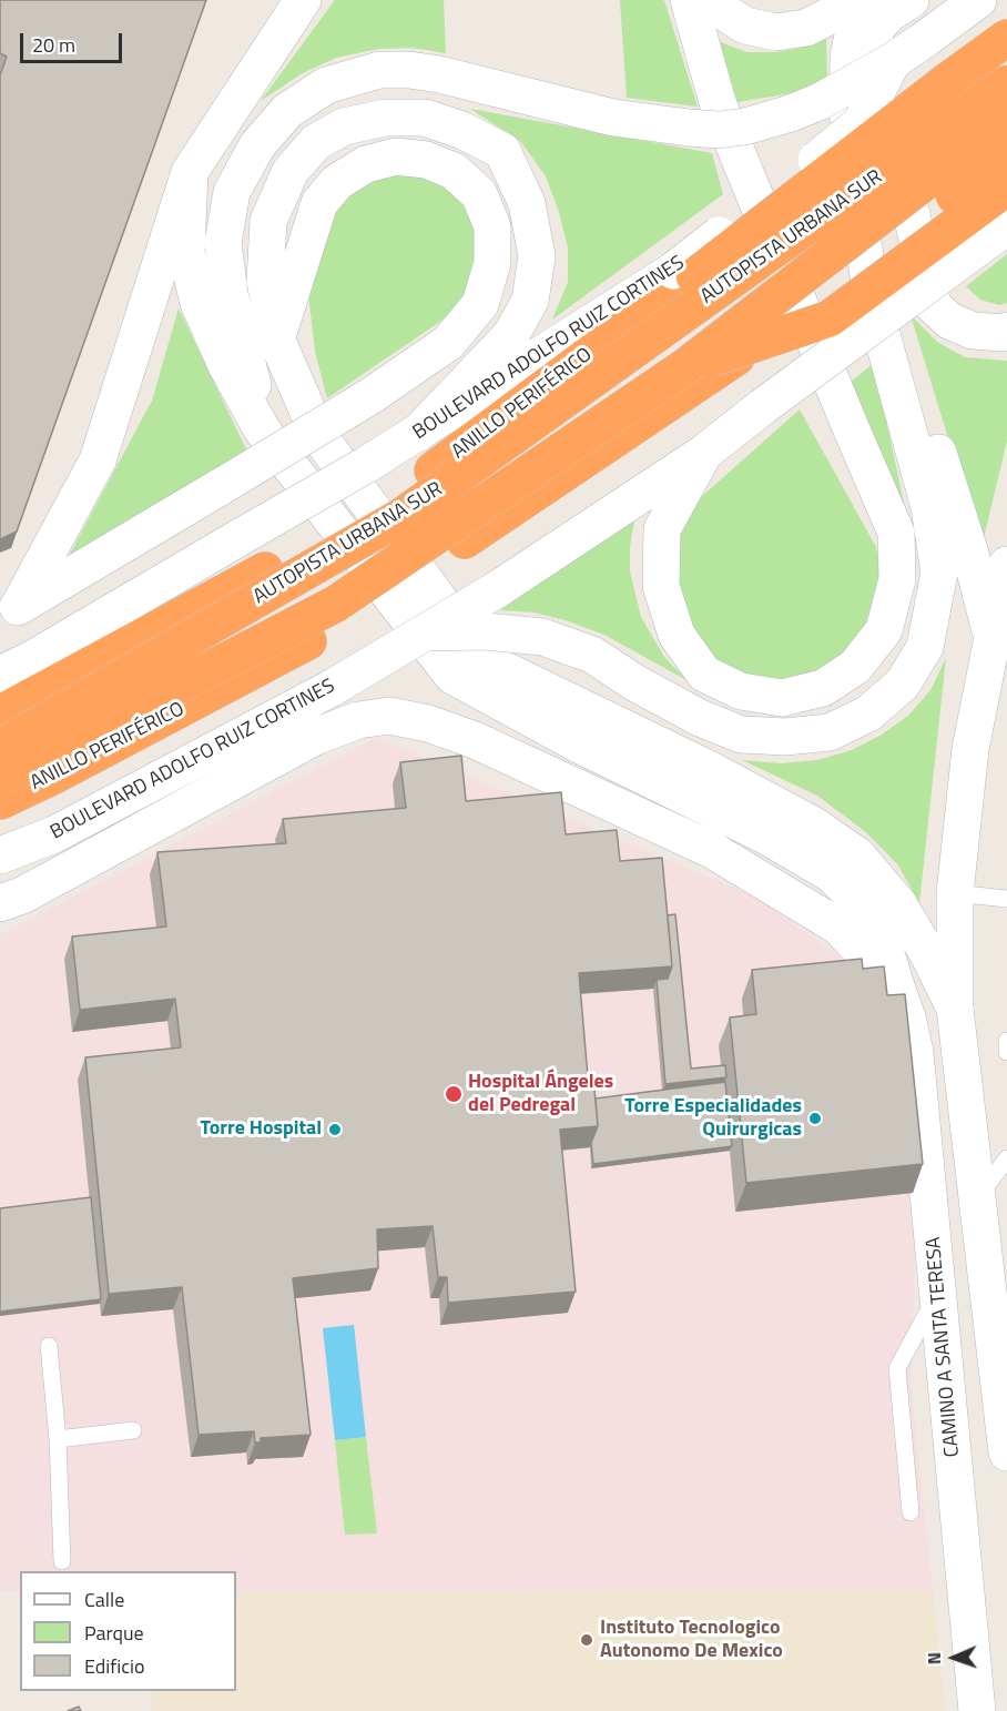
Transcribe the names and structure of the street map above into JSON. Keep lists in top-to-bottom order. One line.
{"streets":{"highway":["AUTOPISTA URBANA SUR","ANILLO PERIFÉRICO"],"main road":["BOULEVARD ADOLFO RUIZ CORTINES","CAMINO A SANTA TERESA"]},"crossings":[["BOULEVARD ADOLFO RUIZ CORTINES","ANILLO PERIFÉRICO"]],"places":["Hospital Ángeles del Pedregal","Torre Especialidades Quirurgicas","Torre Hospital","Instituto Tecnologico Autonomo De Mexico"],"legend":["Calle","Parque","Edificio"],"scale_bar":"20 m","north":"left"}
